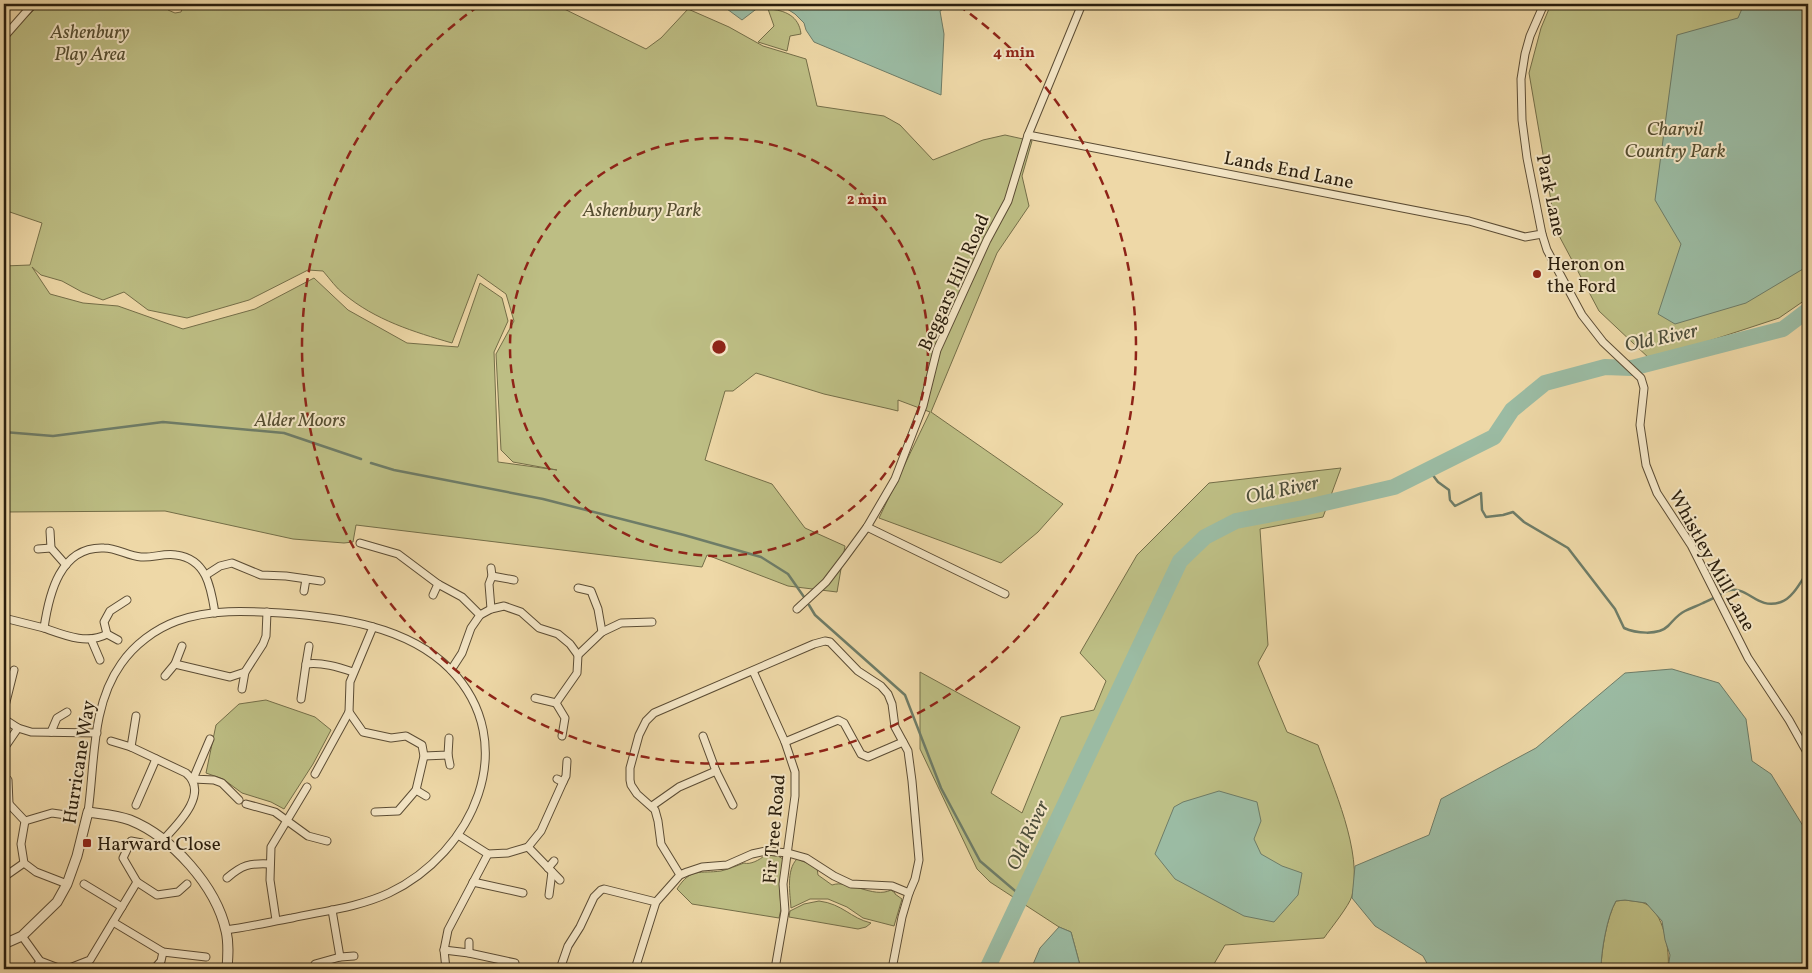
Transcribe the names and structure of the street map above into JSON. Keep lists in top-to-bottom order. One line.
{"streets":{"street":["Lands End Lane","Park Lane","Beggars Hill Road","Whistley Mill Lane","Hurricane Way","Fir Tree Road"]},"crossings":[["Lands End Lane","Park Lane"],["Lands End Lane","Beggars Hill Road"],["Park Lane","Whistley Mill Lane"]],"water":["Old River"],"parks":["Ashenbury Play Area","Charvil Country Park","Ashenbury Park","Alder Moors"],"places":{"other":["Heron on the Ford"],"transit":["Harward Close"]},"rings":["4 min","2 min"]}
